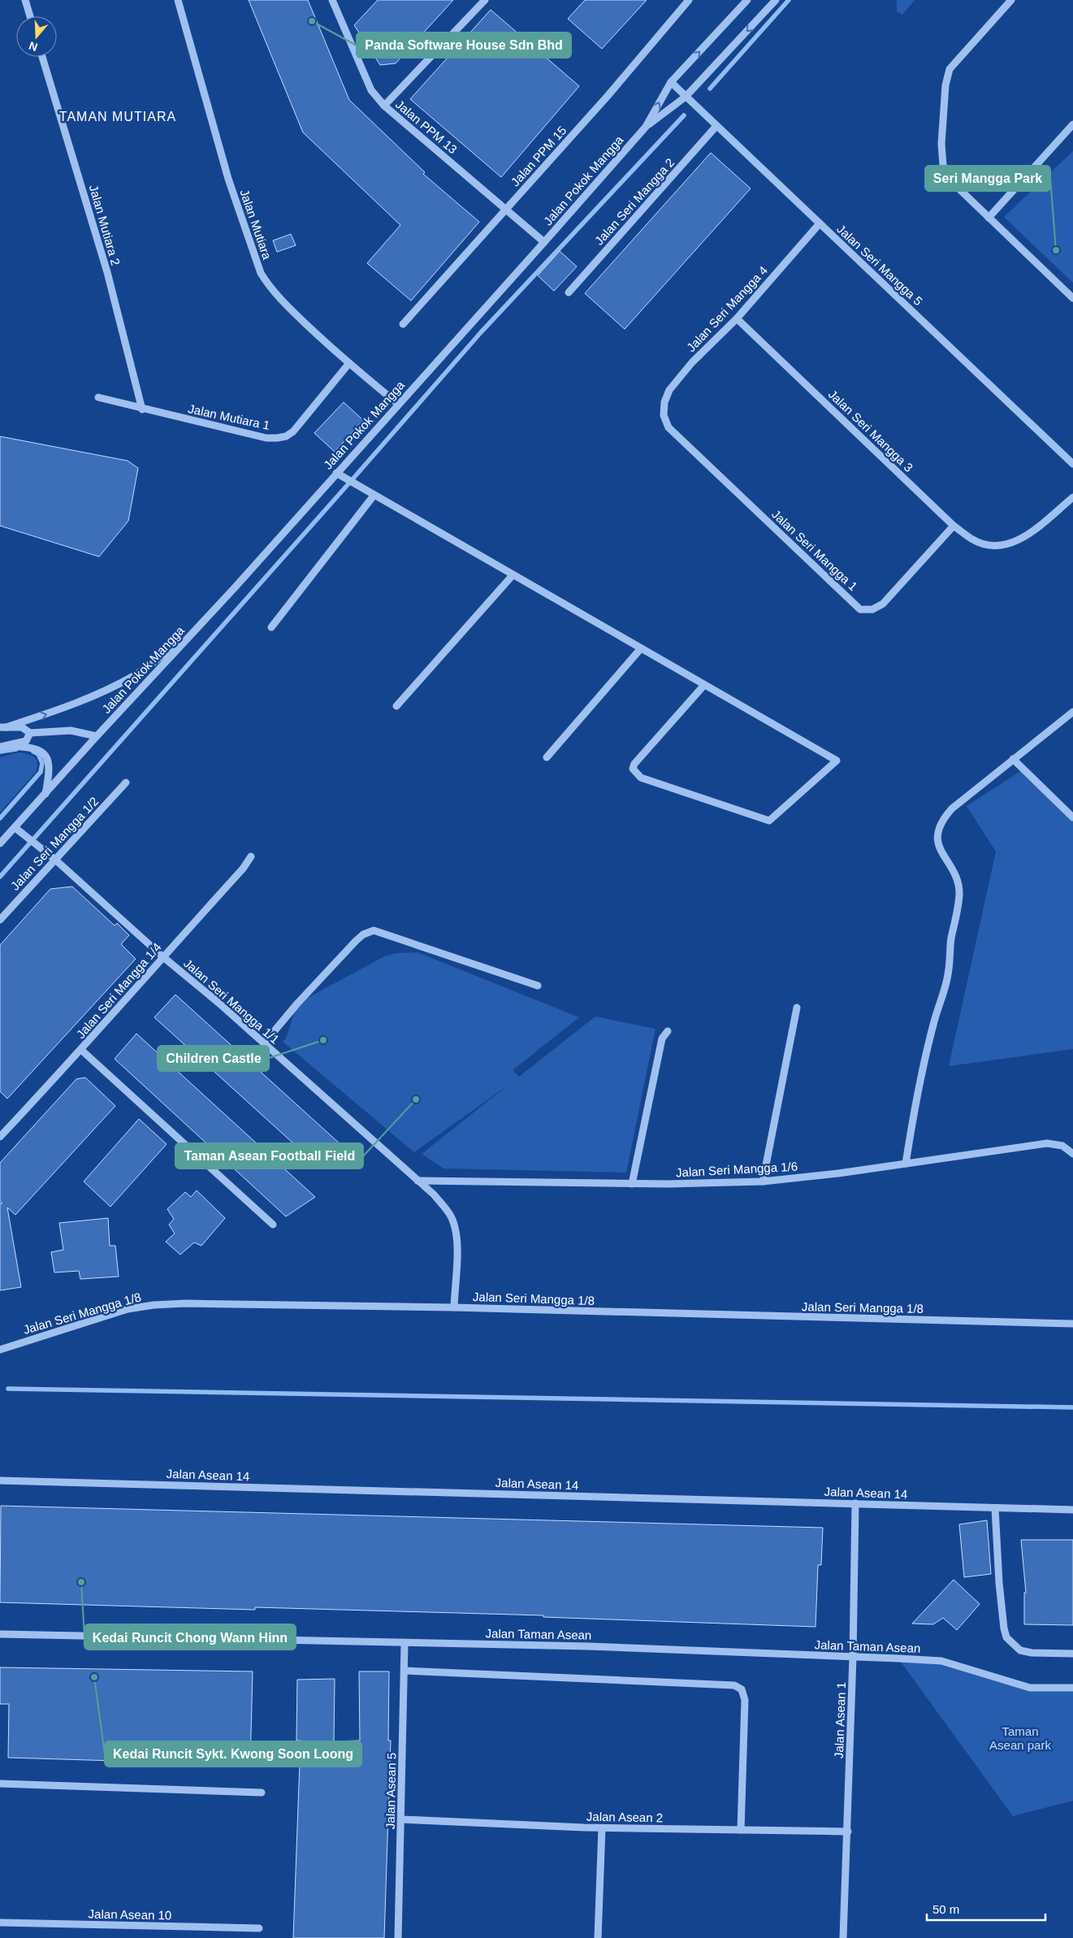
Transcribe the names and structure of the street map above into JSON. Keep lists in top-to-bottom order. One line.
{"streets":{"street":["Jalan PPM 13","Jalan PPM 15","Jalan Pokok Mangga","Jalan Seri Mangga 2","Jalan Mutiara","Jalan Mutiara 2","Jalan Seri Mangga 5","Jalan Seri Mangga 4","Jalan Mutiara 1","Jalan Seri Mangga 3","Jalan Seri Mangga 1","Jalan Seri Mangga 1/2","Jalan Seri Mangga 1/4","Jalan Seri Mangga 1/1","Jalan Seri Mangga 1/6","Jalan Seri Mangga 1/8","Jalan Asean 14","Jalan Taman Asean","Jalan Asean 1","Jalan Asean 5","Jalan Asean 2","Jalan Asean 10"]},"crossings":[["Jalan PPM 13","Jalan PPM 15"],["Jalan PPM 13","Jalan Pokok Mangga"],["Jalan Pokok Mangga","Jalan Mutiara"],["Jalan Pokok Mangga","Jalan Seri Mangga 5"],["Jalan Pokok Mangga","Jalan Seri Mangga 1/1"],["Jalan Seri Mangga 2","Jalan Seri Mangga 5"],["Jalan Mutiara","Jalan Mutiara 1"],["Jalan Mutiara 2","Jalan Mutiara 1"],["Jalan Seri Mangga 5","Jalan Seri Mangga 4"],["Jalan Seri Mangga 4","Jalan Seri Mangga 3"],["Jalan Seri Mangga 4","Jalan Seri Mangga 1"],["Jalan Seri Mangga 3","Jalan Seri Mangga 1"],["Jalan Seri Mangga 1/2","Jalan Seri Mangga 1/1"],["Jalan Seri Mangga 1/4","Jalan Seri Mangga 1/1"],["Jalan Seri Mangga 1/1","Jalan Seri Mangga 1/6"],["Jalan Seri Mangga 1/1","Jalan Seri Mangga 1/8"],["Jalan Asean 14","Jalan Asean 1"],["Jalan Taman Asean","Jalan Asean 1"],["Jalan Taman Asean","Jalan Asean 5"],["Jalan Asean 1","Jalan Asean 2"],["Jalan Asean 5","Jalan Asean 2"]],"districts":["TAMAN MUTIARA"],"parks":["Taman Asean park"],"places":["Panda Software House Sdn Bhd","Seri Mangga Park","Children Castle","Taman Asean Football Field","Kedai Runcit Chong Wann Hinn","Kedai Runcit Sykt. Kwong Soon Loong"],"scale_bar":"50 m","north":"bottom"}
